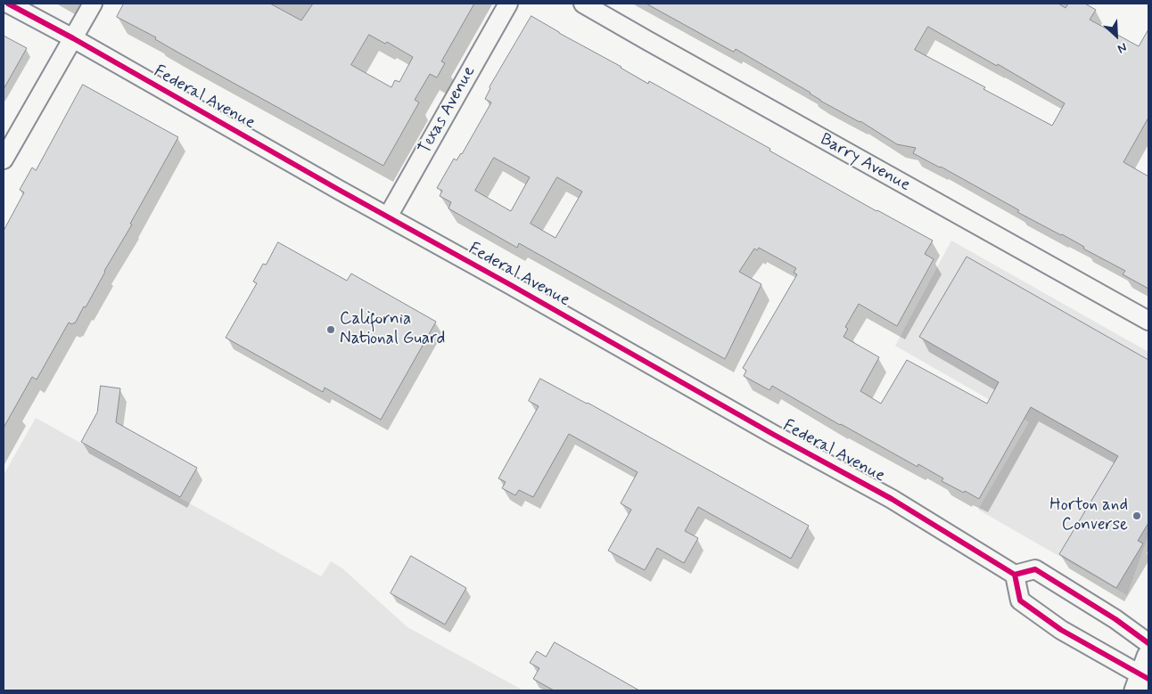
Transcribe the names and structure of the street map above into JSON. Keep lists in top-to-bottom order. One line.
{"streets":{"street":["Federal Avenue","Texas Avenue","Barry Avenue"]},"crossings":[["Federal Avenue","Texas Avenue"]],"places":["California National Guard","Horton and Converse"],"north":"bottom right"}
